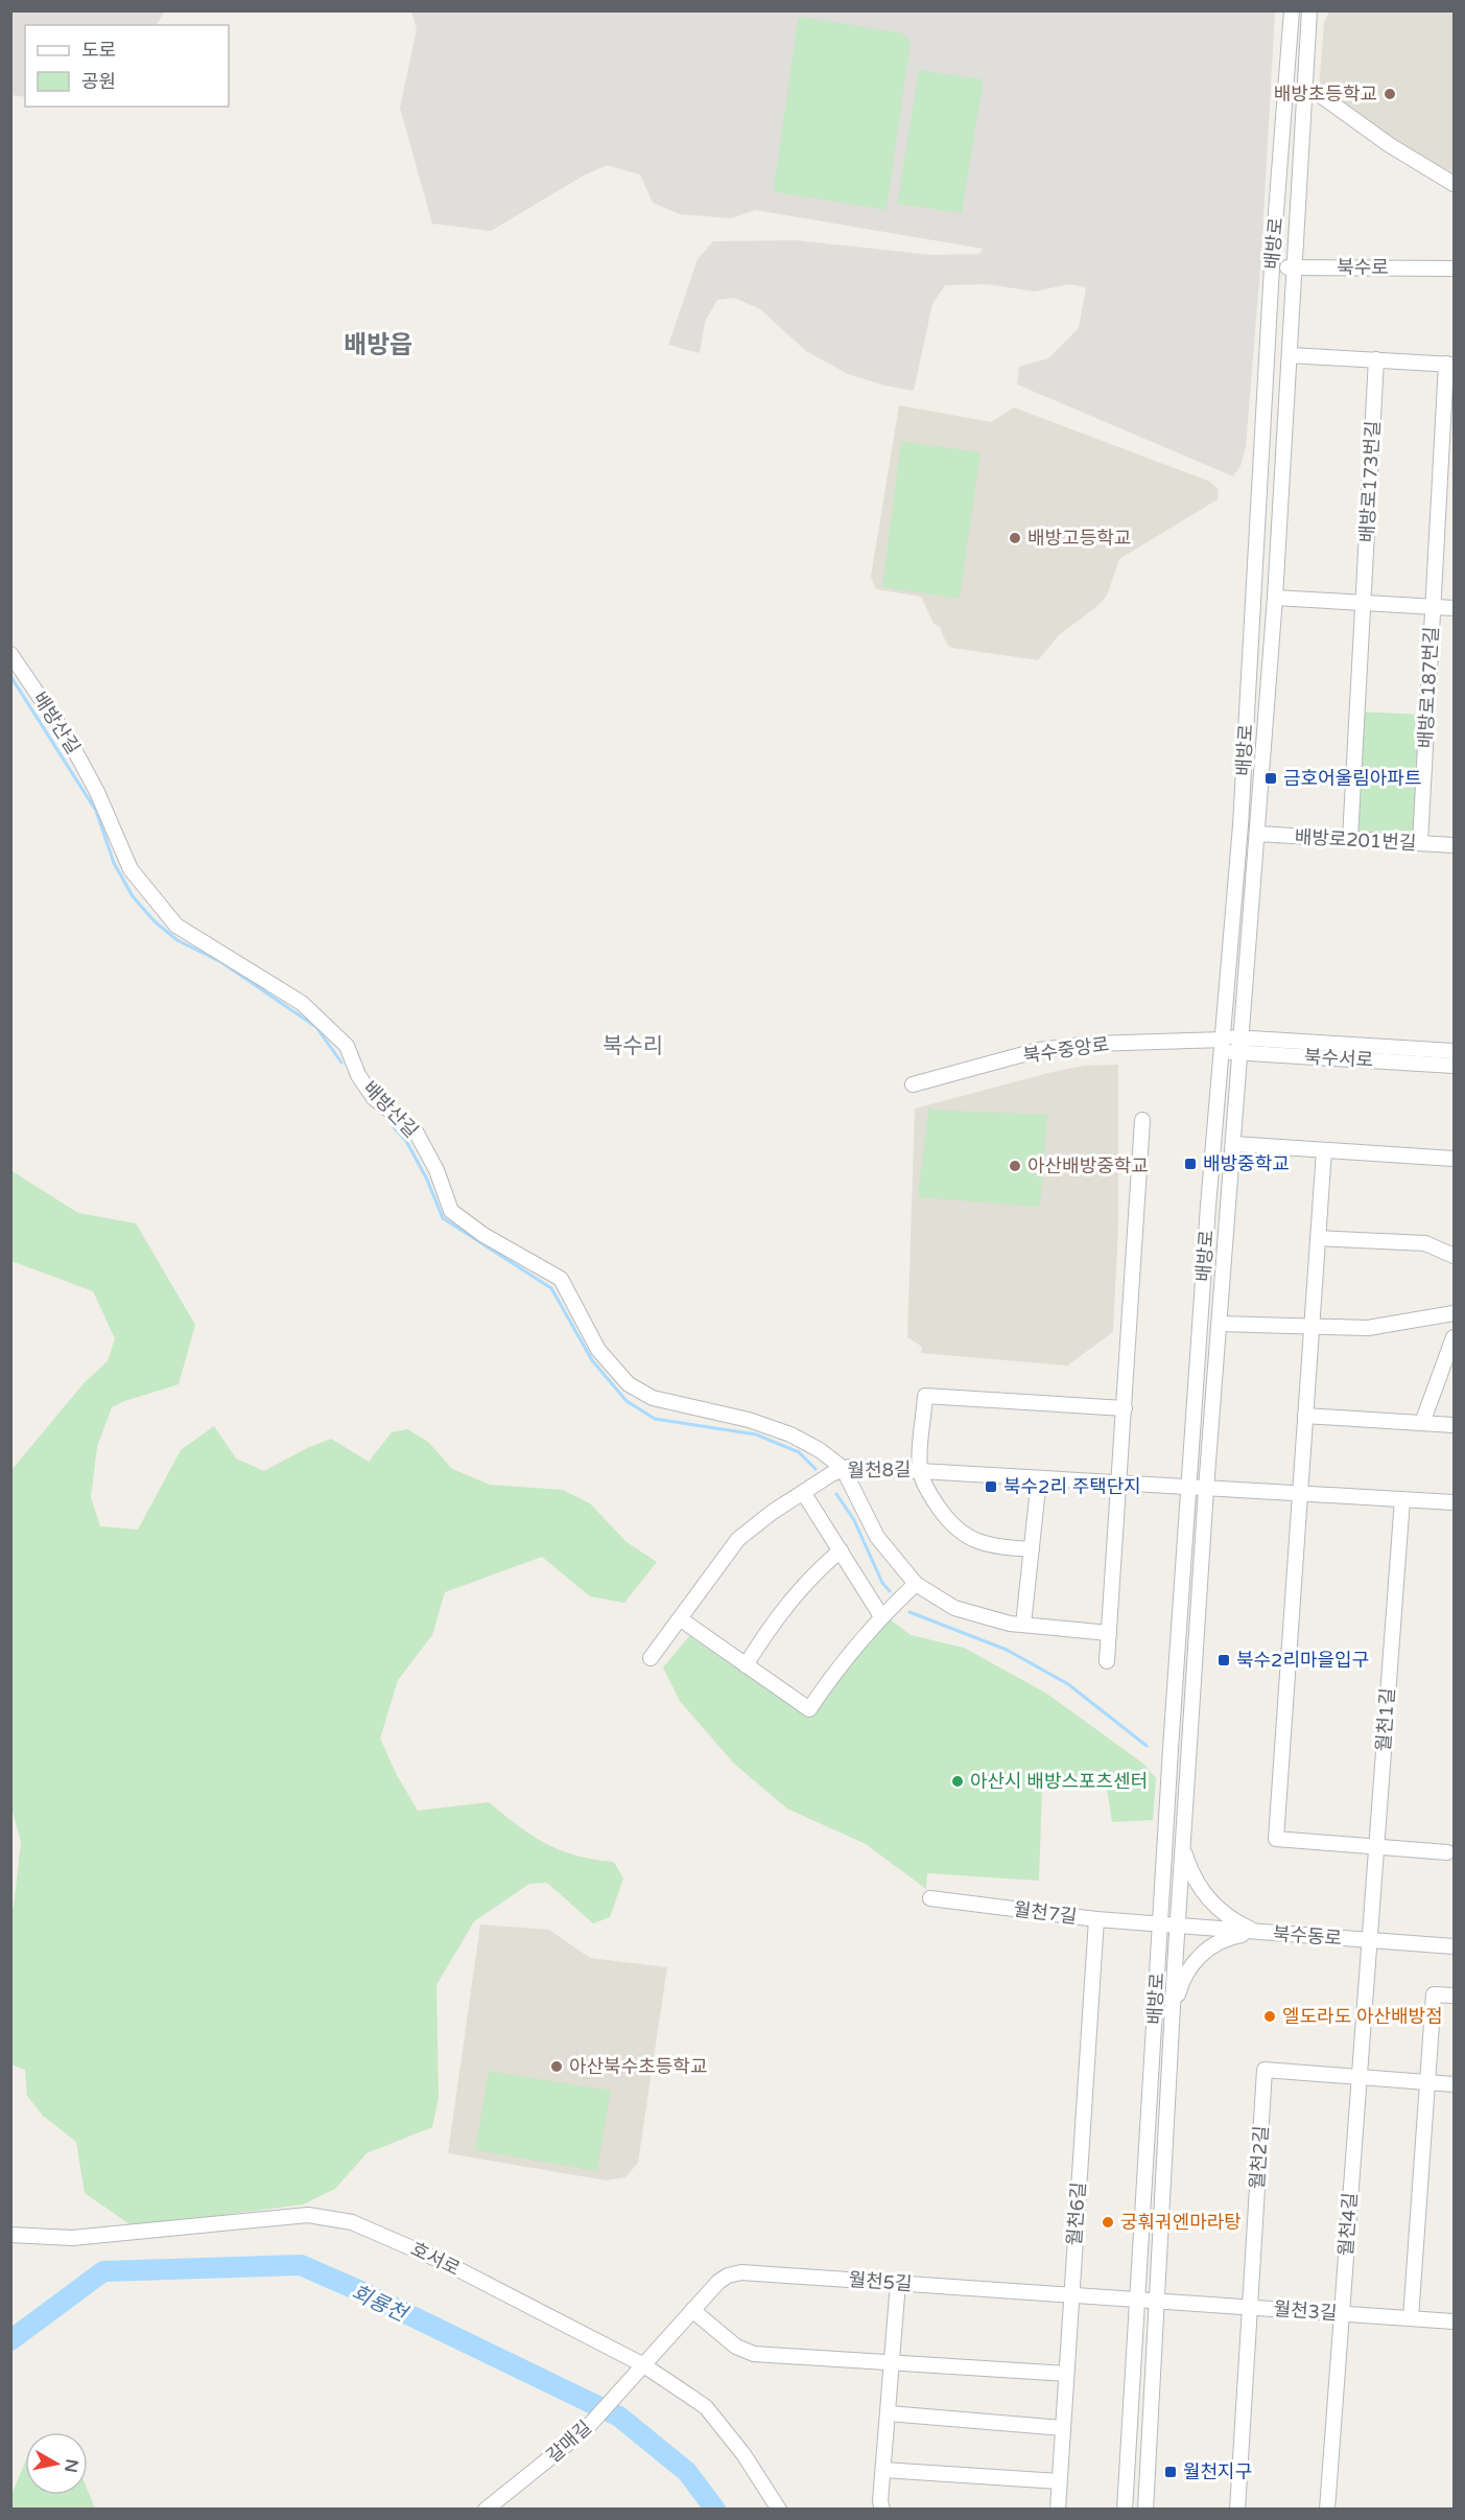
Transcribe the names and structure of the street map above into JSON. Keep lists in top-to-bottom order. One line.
{"streets":{"street":["배방로","북수로","배방로173번길","배방로187번길","배방산길","배방로201번길","북수중앙로","북수서로","월천8길","월천1길","월천7길","북수동로","월천2길","월천6길","월천4길","호서로","월천5길","월천3길","갈매길"]},"crossings":[["배방로","북수로"],["배방로","배방로187번길"],["배방로","배방로201번길"],["배방로","북수중앙로"],["배방로","북수서로"],["배방로","월천8길"],["배방로","월천7길"],["배방로","북수동로"],["배방로","월천5길"],["배방로","월천3길"],["배방로173번길","배방로187번길"],["배방로187번길","배방로201번길"],["배방산길","월천8길"],["북수중앙로","북수서로"],["월천1길","북수동로"],["월천1길","월천4길"],["월천7길","북수동로"],["월천7길","월천6길"],["북수동로","월천4길"],["월천2길","월천4길"],["월천2길","월천3길"],["월천6길","월천5길"],["월천4길","월천3길"],["호서로","월천5길"],["호서로","갈매길"],["월천5길","월천3길"],["월천5길","갈매길"]],"districts":["배방읍","북수리"],"water":["회룡천"],"places":{"other":["배방초등학교","배방고등학교","아산배방중학교","아산시 배방스포츠센터","엘도라도 아산배방점","아산북수초등학교","궁훠궈엔마라탕"],"transit":["금호어울림아파트","배방중학교","북수2리 주택단지","북수2리마을입구","월천지구"]},"legend":["도로","공원"],"north":"right"}
